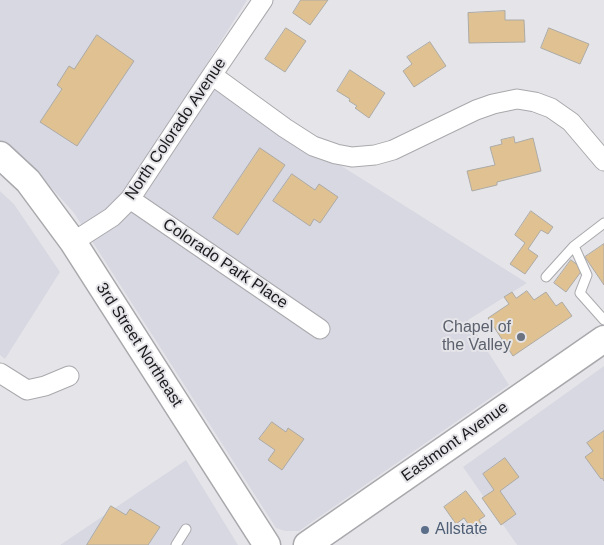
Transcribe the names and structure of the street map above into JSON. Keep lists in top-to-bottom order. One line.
{"streets":{"main road":["3rd Street Northeast","Eastmont Avenue"],"street":["North Colorado Avenue","Colorado Park Place"]},"crossings":[["North Colorado Avenue","Colorado Park Place"],["North Colorado Avenue","3rd Street Northeast"]],"places":["Chapel of the Valley","Allstate"]}
